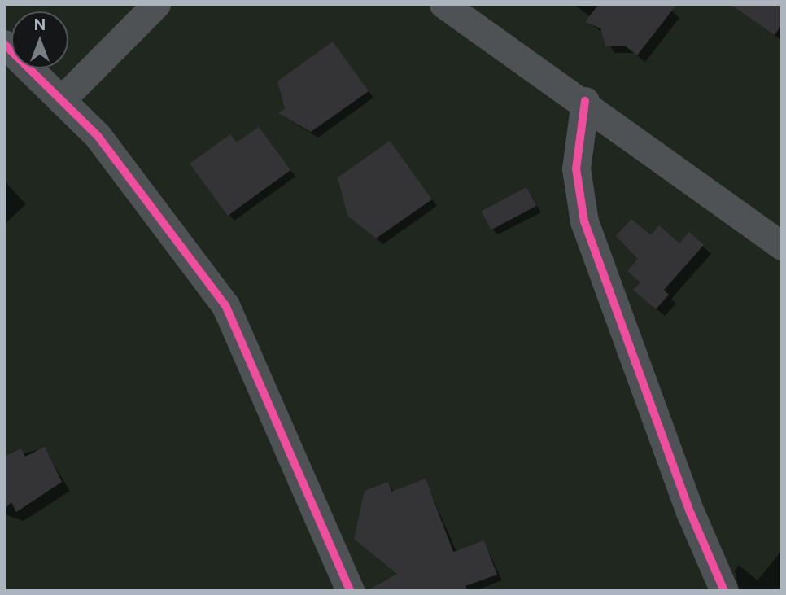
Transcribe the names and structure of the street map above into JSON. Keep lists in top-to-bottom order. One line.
{"north":"top"}
